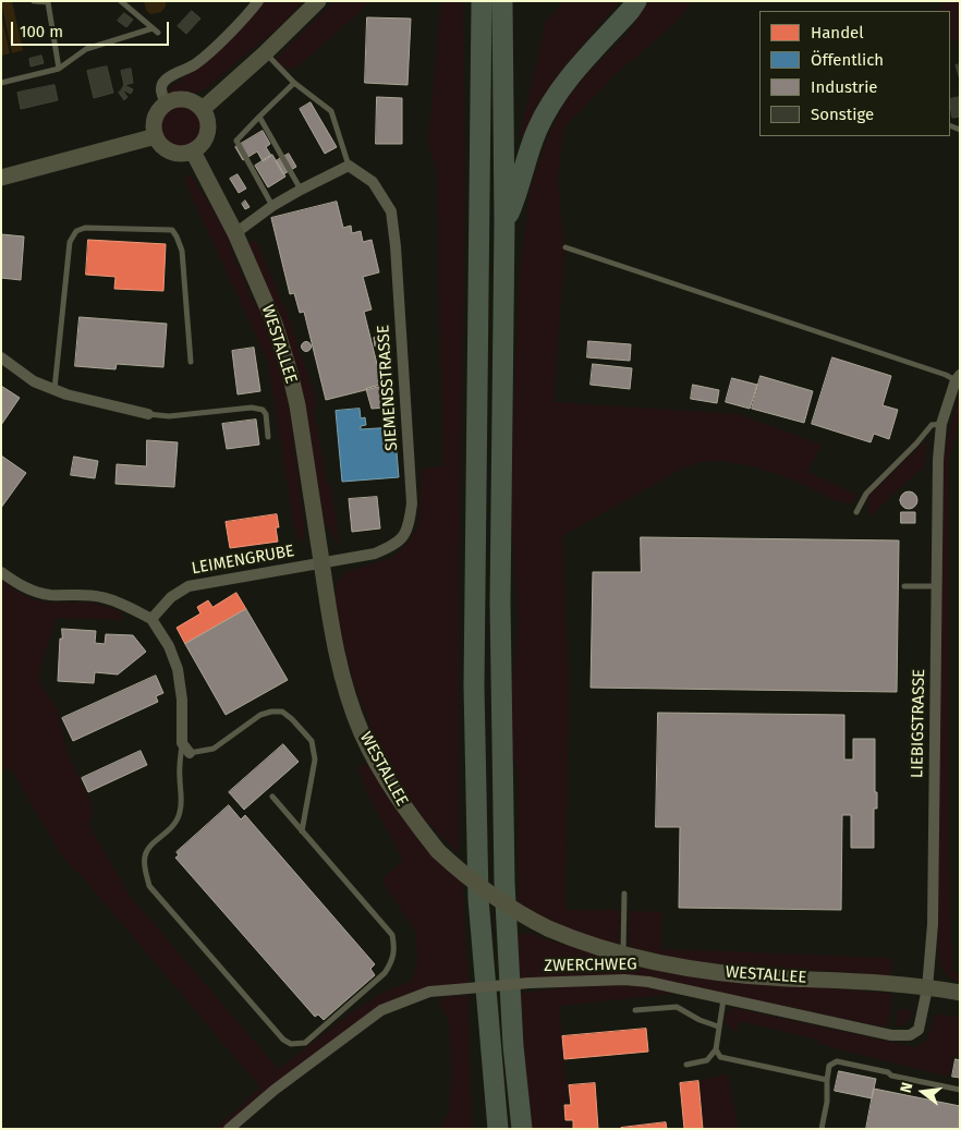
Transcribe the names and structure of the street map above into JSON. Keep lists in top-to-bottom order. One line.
{"streets":{"main road":["WESTALLEE"],"street":["SIEMENSSTRASSE","LEIMENGRUBE","LIEBIGSTRASSE","ZWERCHWEG"]},"crossings":[["WESTALLEE","SIEMENSSTRASSE"],["WESTALLEE","LEIMENGRUBE"],["WESTALLEE","LIEBIGSTRASSE"],["WESTALLEE","ZWERCHWEG"],["SIEMENSSTRASSE","LEIMENGRUBE"],["LIEBIGSTRASSE","ZWERCHWEG"]],"legend":["Handel","Öffentlich","Industrie","Sonstige"],"scale_bar":"100 m","north":"left"}
